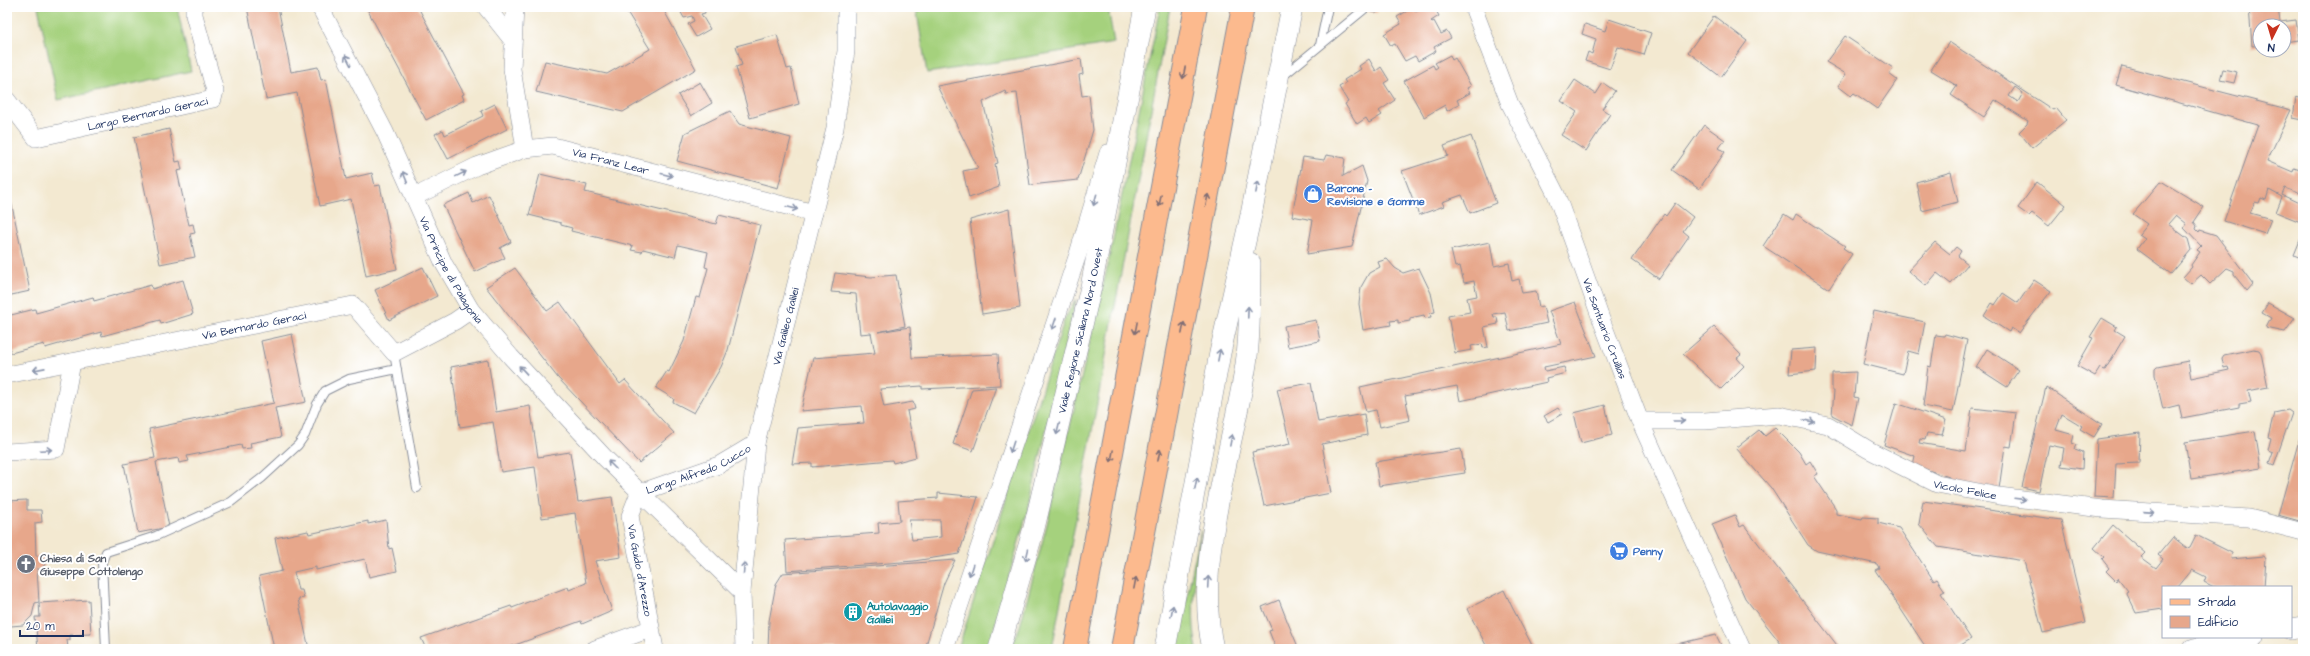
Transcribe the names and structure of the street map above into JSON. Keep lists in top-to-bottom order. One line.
{"streets":{"street":["Largo Bernardo Geraci","Via Franz Lear","Via Principe di Palagonia","Via Bernardo Geraci","Via Galileo Galilei","Via Santuario Cruillas","Viale Regione Siciliana Nord Ovest","Largo Alfredo Cucco","Vicolo Felice","Via Guido d'Arezzo"]},"crossings":[["Via Franz Lear","Via Principe di Palagonia"],["Via Franz Lear","Via Galileo Galilei"],["Via Principe di Palagonia","Via Galileo Galilei"],["Via Principe di Palagonia","Largo Alfredo Cucco"],["Via Principe di Palagonia","Via Guido d'Arezzo"],["Via Galileo Galilei","Largo Alfredo Cucco"],["Via Santuario Cruillas","Vicolo Felice"],["Largo Alfredo Cucco","Via Guido d'Arezzo"]],"one_way":["Via Franz Lear","Via Principe di Palagonia","Vicolo Felice"],"places":{"shop":["Barone - Revisione e Gomme"],"supermarket":["Penny"],"church":["Chiesa di San Giuseppe Cottolengo"],"building":["Autolavaggio Galilei"]},"legend":["Strada","Edificio"],"scale_bar":"20 m","north":"bottom"}
